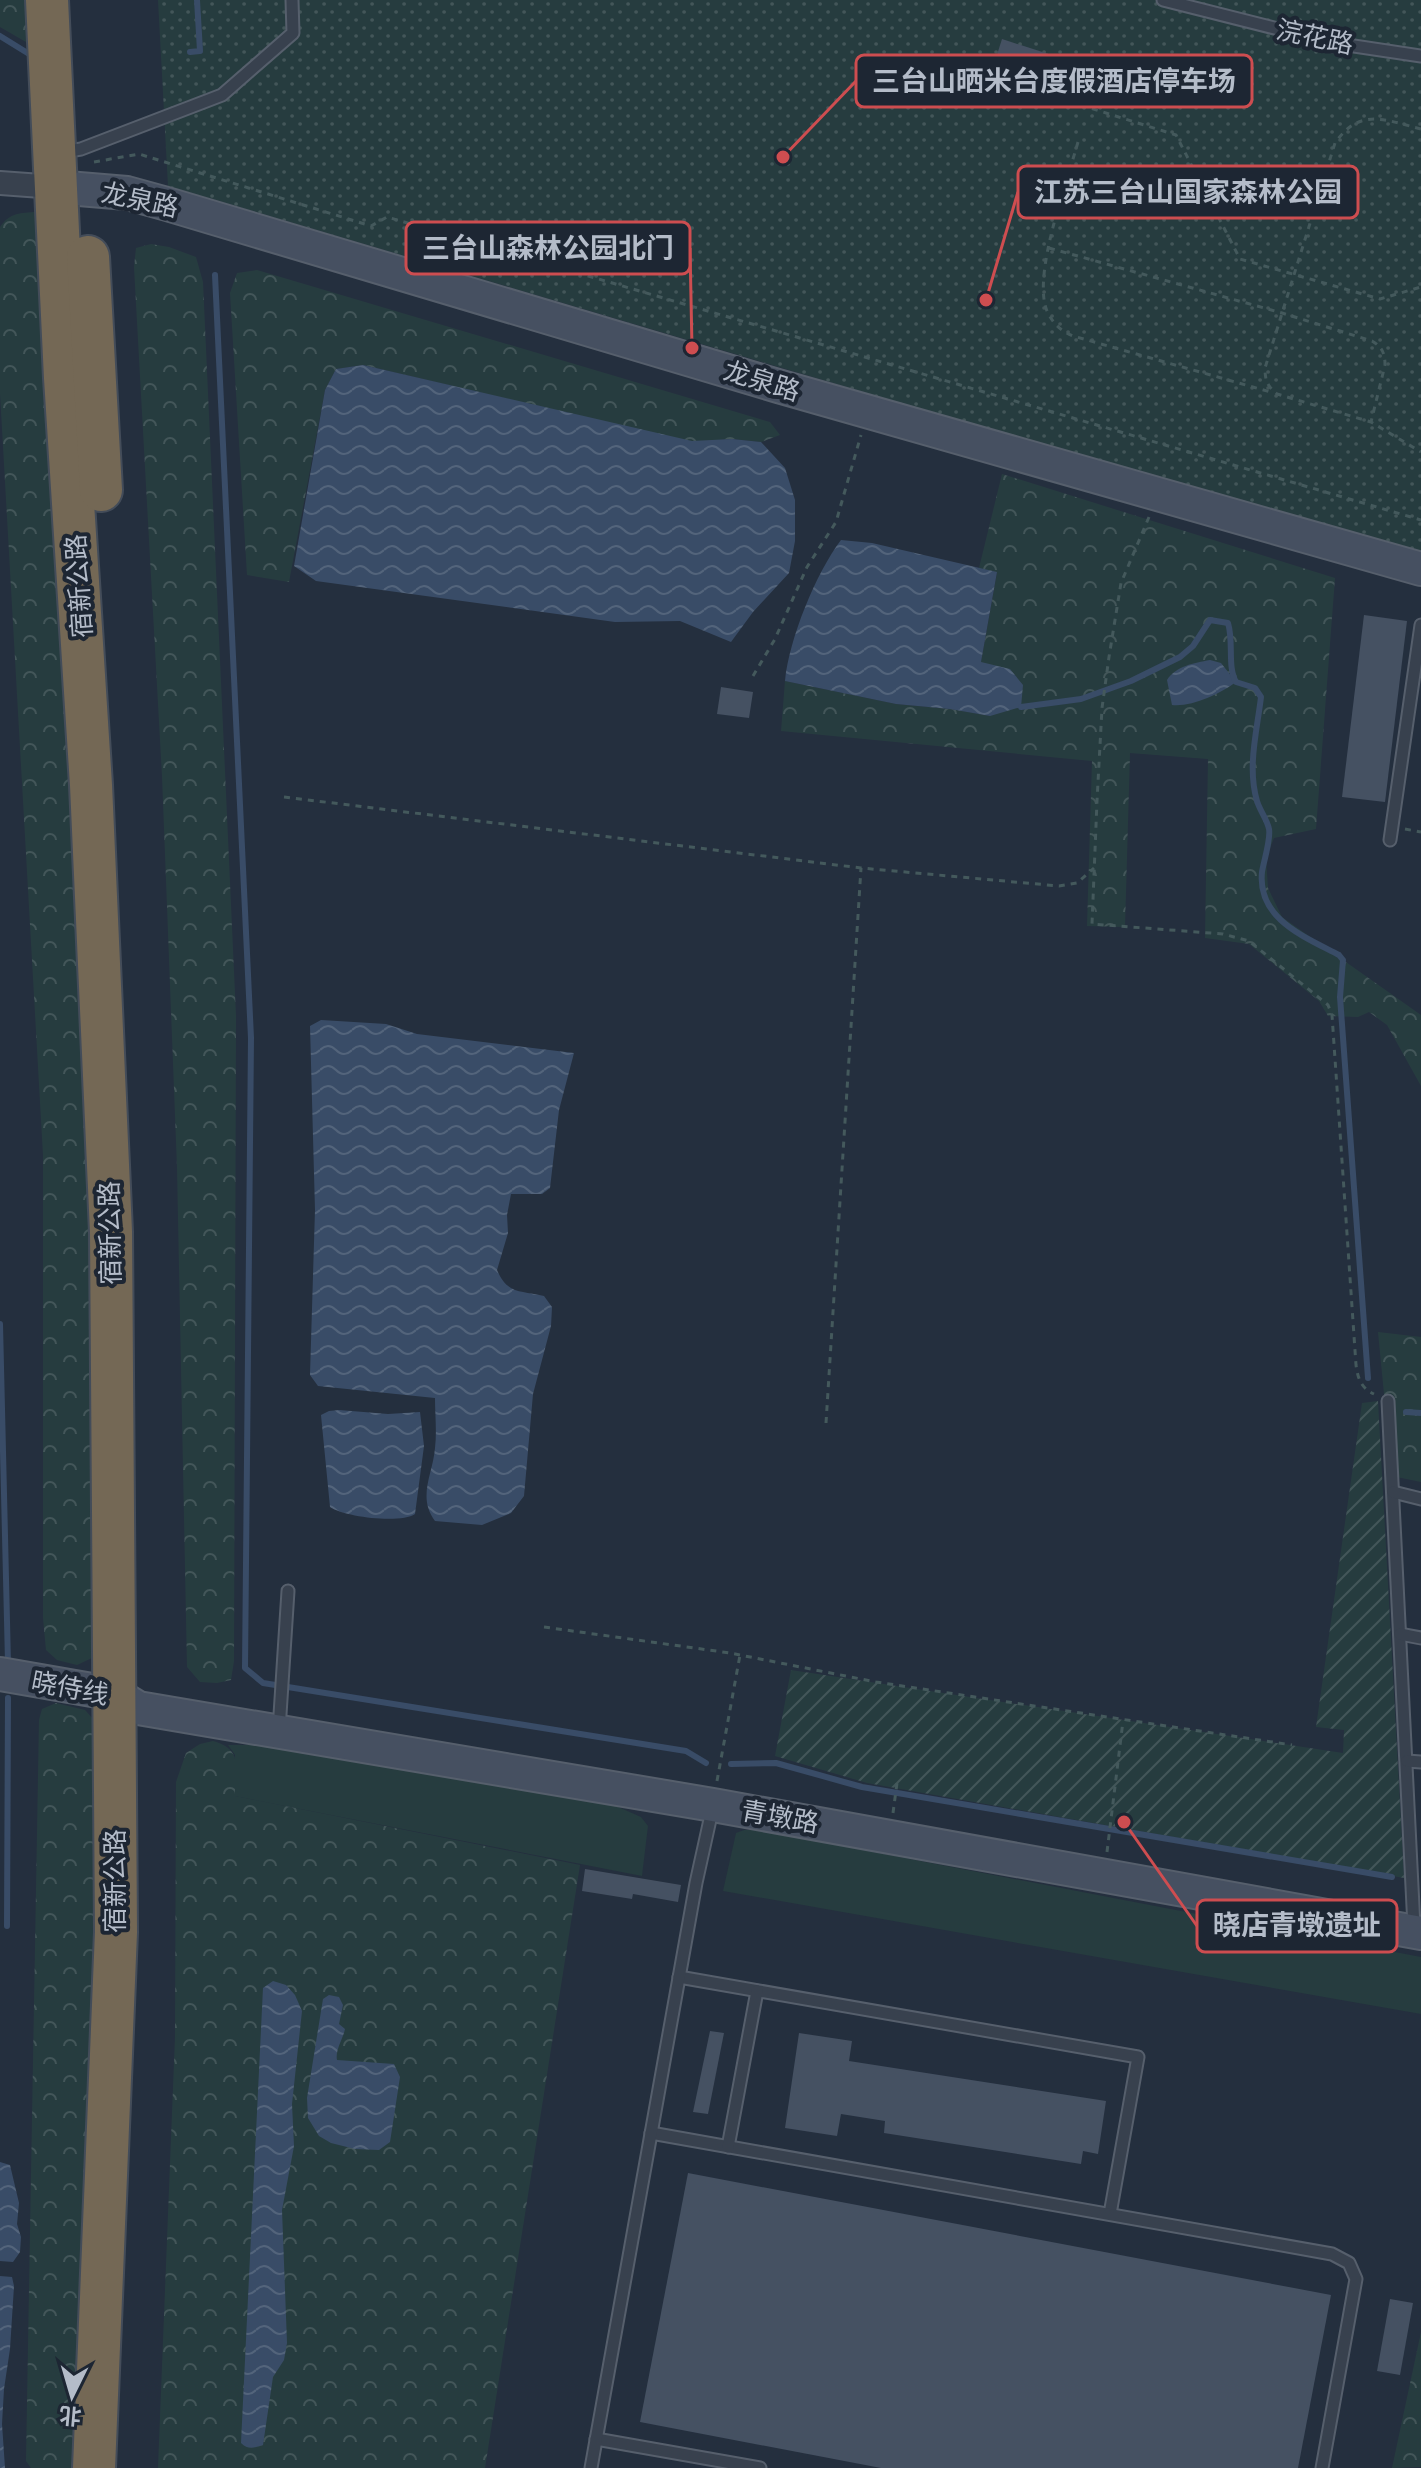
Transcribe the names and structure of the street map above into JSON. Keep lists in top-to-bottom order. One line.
{"streets":{"highway":["宿新公路"],"main road":["龙泉路","晓侍线","青墩路"],"lane":["浣花路"]},"crossings":[["龙泉路","宿新公路"],["宿新公路","晓侍线"],["宿新公路","青墩路"],["晓侍线","青墩路"]],"places":["三台山晒米台度假酒店停车场","江苏三台山国家森林公园","三台山森林公园北门","晓店青墩遗址"],"north":"bottom"}
